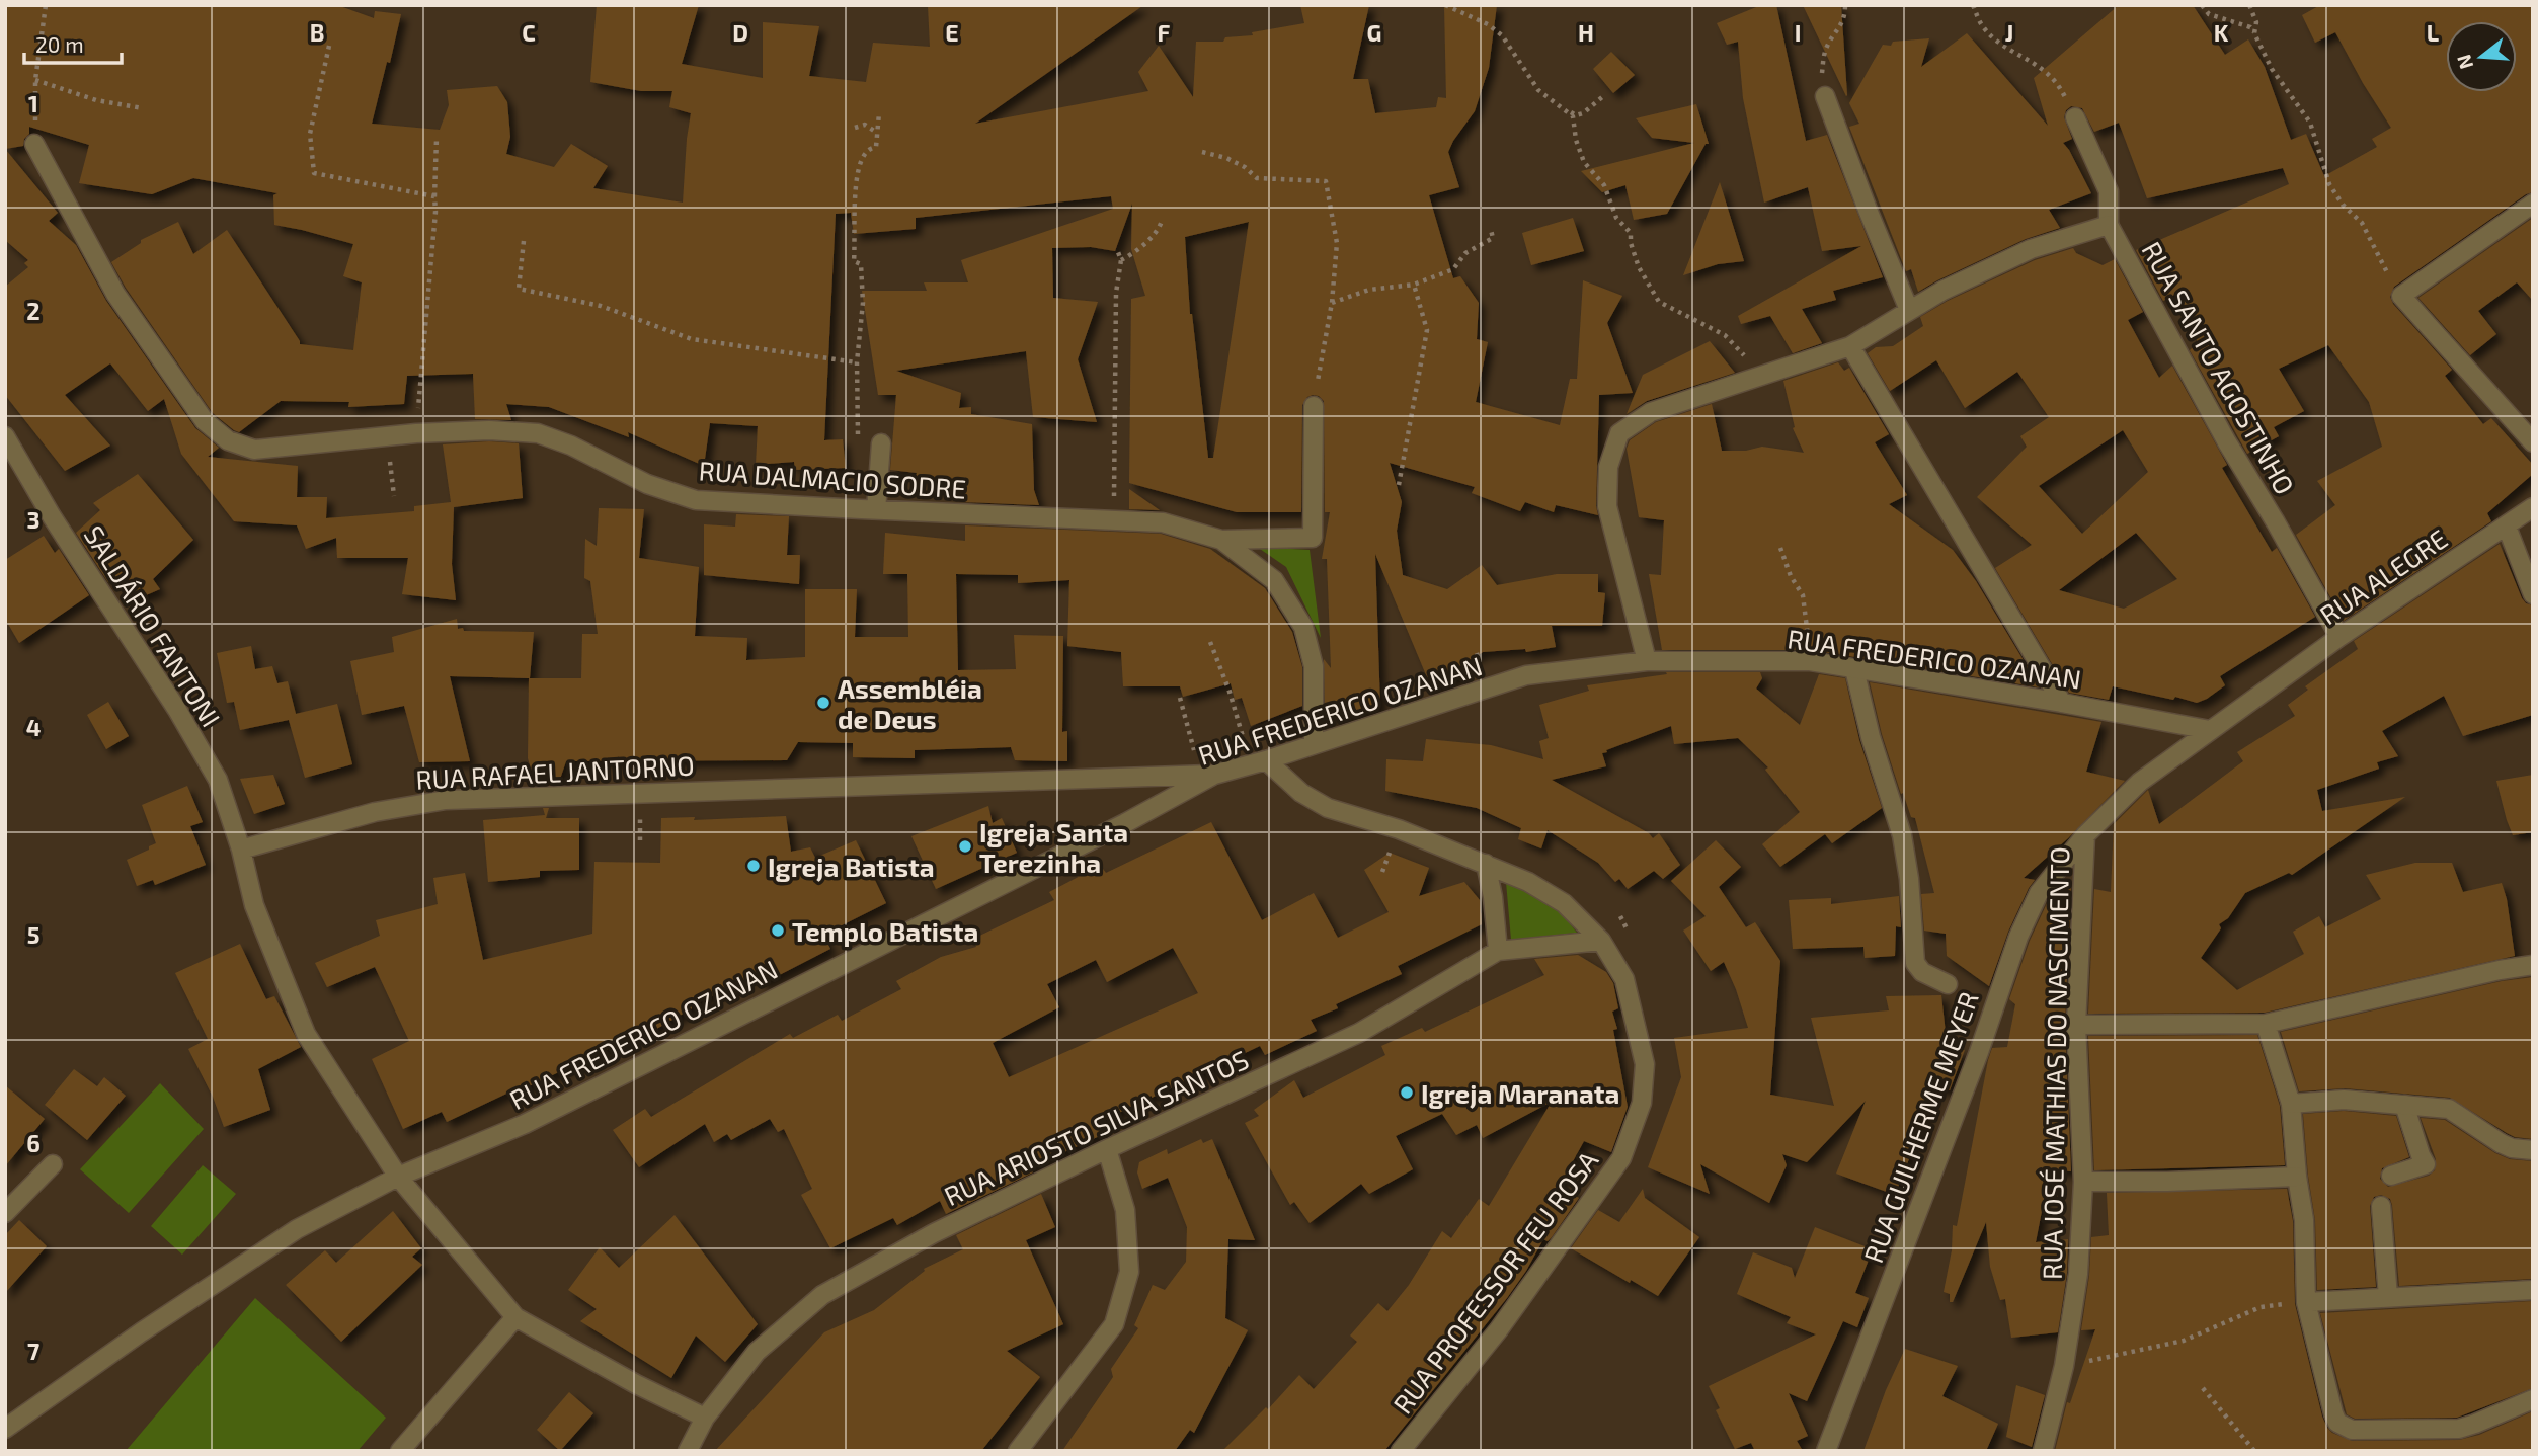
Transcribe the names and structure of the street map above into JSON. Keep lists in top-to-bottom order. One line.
{"streets":{"street":["RUA SANTO AGOSTINHO","RUA DALMACIO SODRE","RUA ALEGRE","SALDÁRIO FANTONI","RUA FREDERICO OZANAN","RUA RAFAEL JANTORNO","RUA JOSÉ MATHIAS DO NASCIMENTO","RUA ARIOSTO SILVA SANTOS","RUA GUILHERME MEYER","RUA PROFESSOR FEU ROSA"]},"crossings":[["RUA SANTO AGOSTINHO","RUA ALEGRE"],["RUA DALMACIO SODRE","RUA FREDERICO OZANAN"],["RUA ALEGRE","RUA FREDERICO OZANAN"],["RUA ALEGRE","RUA JOSÉ MATHIAS DO NASCIMENTO"],["SALDÁRIO FANTONI","RUA RAFAEL JANTORNO"],["RUA FREDERICO OZANAN","RUA RAFAEL JANTORNO"],["RUA FREDERICO OZANAN","RUA JOSÉ MATHIAS DO NASCIMENTO"],["RUA FREDERICO OZANAN","RUA PROFESSOR FEU ROSA"],["RUA JOSÉ MATHIAS DO NASCIMENTO","RUA GUILHERME MEYER"]],"places":["Assembléia de Deus","Igreja Santa Terezinha","Igreja Batista","Templo Batista","Igreja Maranata"],"scale_bar":"20 m","north":"left","grid":{"columns":["B","C","D","E","F","G","H","I","J","K","L"],"rows":["1","2","3","4","5","6","7"]}}
